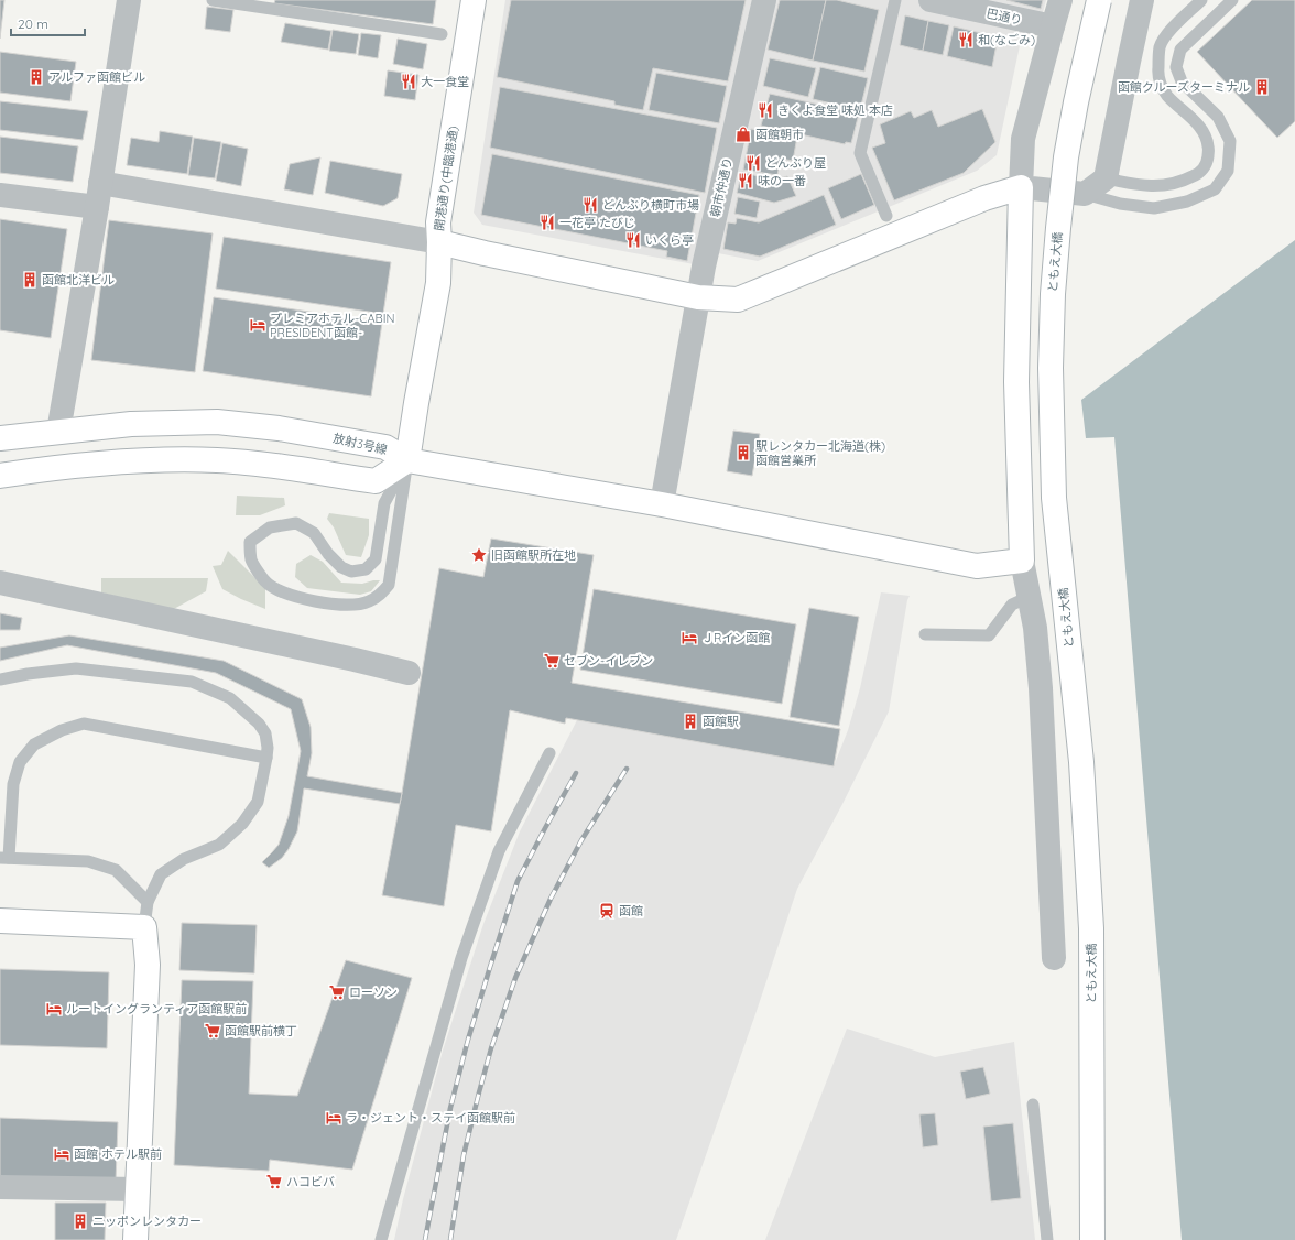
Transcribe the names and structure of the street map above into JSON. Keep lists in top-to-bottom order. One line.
{"streets":{"street":["巴通り","開港通り(中臨港通)","朝市仲通り","ともえ大橋","放射3号線"]},"crossings":[["開港通り(中臨港通)","放射3号線"]],"places":{"restaurant":["和(なごみ)","大一食堂","きくよ食堂 味処 本店","どんぶり屋","味の一番","どんぶり横町市場","一花亭 たびじ","いくら亭"],"building":["アルファ函館ビル","函館クルーズターミナル","函館北洋ビル","駅レンタカー北海道(株) 函館営業所","函館駅","ニッポンレンタカー"],"shop":["函館朝市"],"hotel":["プレミアホテル-CABIN PRESIDENT函館-","ＪRイン函館","ルートイングランティア函館駅前","ラ・ジェント・ステイ函館駅前","函館 ホテル駅前"],"place":["旧函館駅所在地"],"supermarket":["セブン-イレブン","ローソン","函館駅前横丁","ハコビバ"],"station":["函館"]},"scale_bar":"20 m"}
